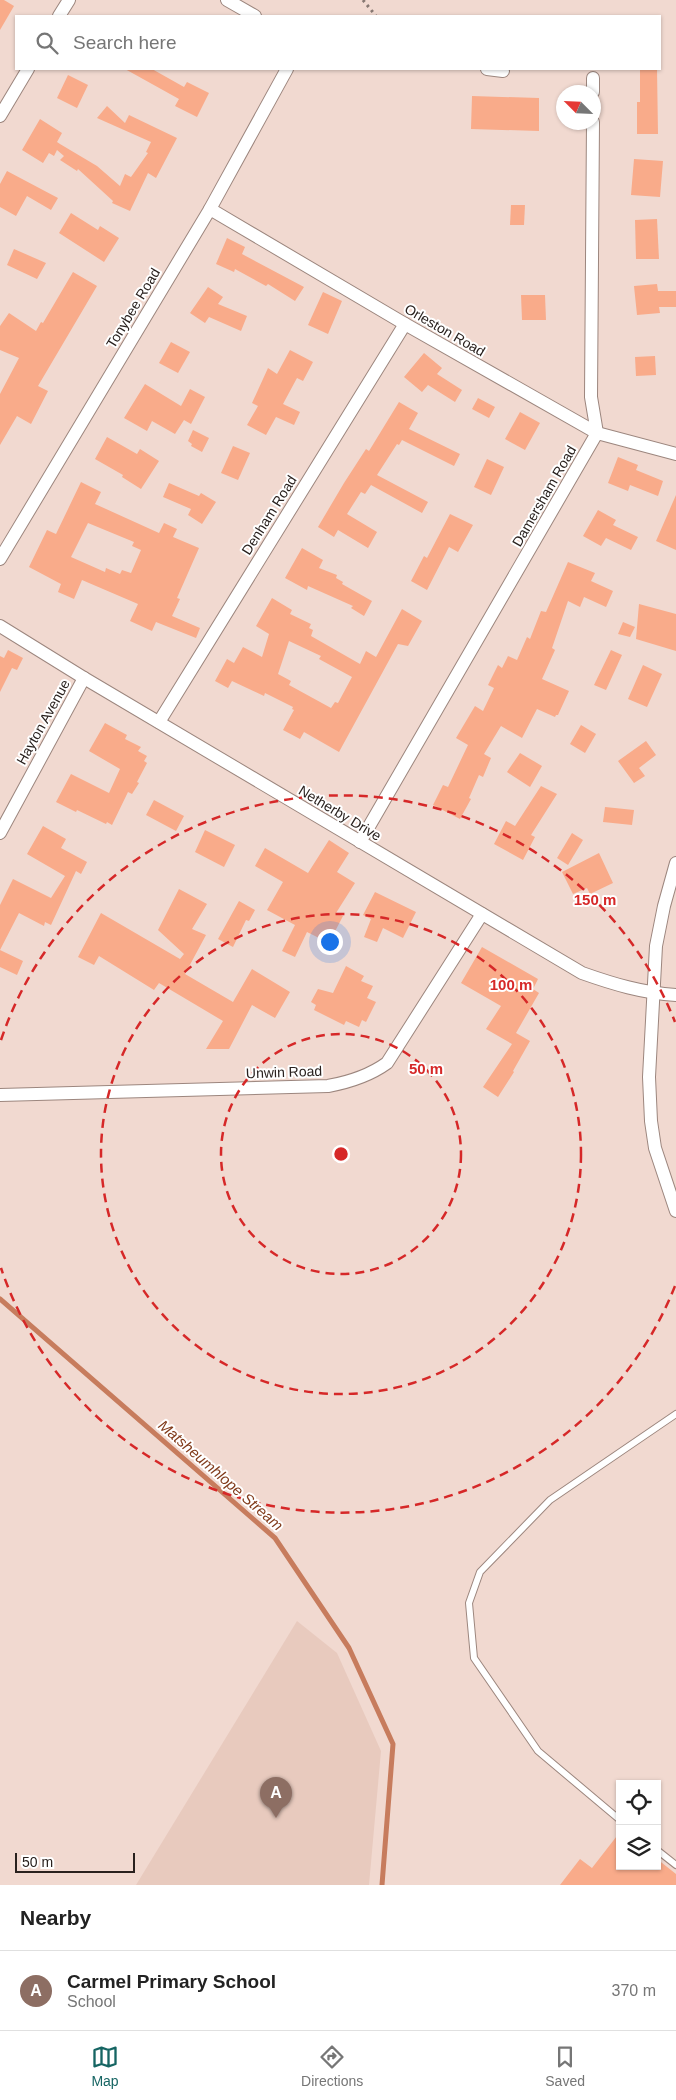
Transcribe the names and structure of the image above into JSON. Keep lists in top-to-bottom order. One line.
{"streets":{"street":["Tonybee Road","Orleston Road","Damersham Road","Denham Road","Hayton Avenue","Netherby Drive","Unwin Road"]},"crossings":[["Tonybee Road","Orleston Road"],["Orleston Road","Damersham Road"],["Orleston Road","Denham Road"],["Damersham Road","Netherby Drive"],["Denham Road","Netherby Drive"],["Hayton Avenue","Netherby Drive"],["Netherby Drive","Unwin Road"]],"water":["Matsheumhlope Stream"],"scale_bar":"50 m","north":"top left","page":{"search":"Search here","pins":"A","scale":"50 m","heading":"Nearby","list":[{"mark":"A","name":"Carmel Primary School","note":"School","value":"370 m"}],"nav":["Map","Directions","Saved"]},"rings":["150 m","100 m","50 m"]}
